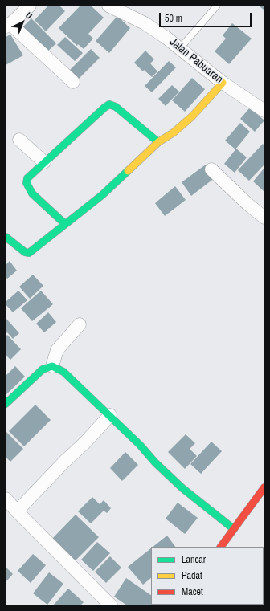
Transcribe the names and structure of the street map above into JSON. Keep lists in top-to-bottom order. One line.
{"streets":{"street":["Jalan Pabuaran"]},"legend":["Lancar","Padat","Macet"],"scale_bar":"50 m","north":"top right"}
